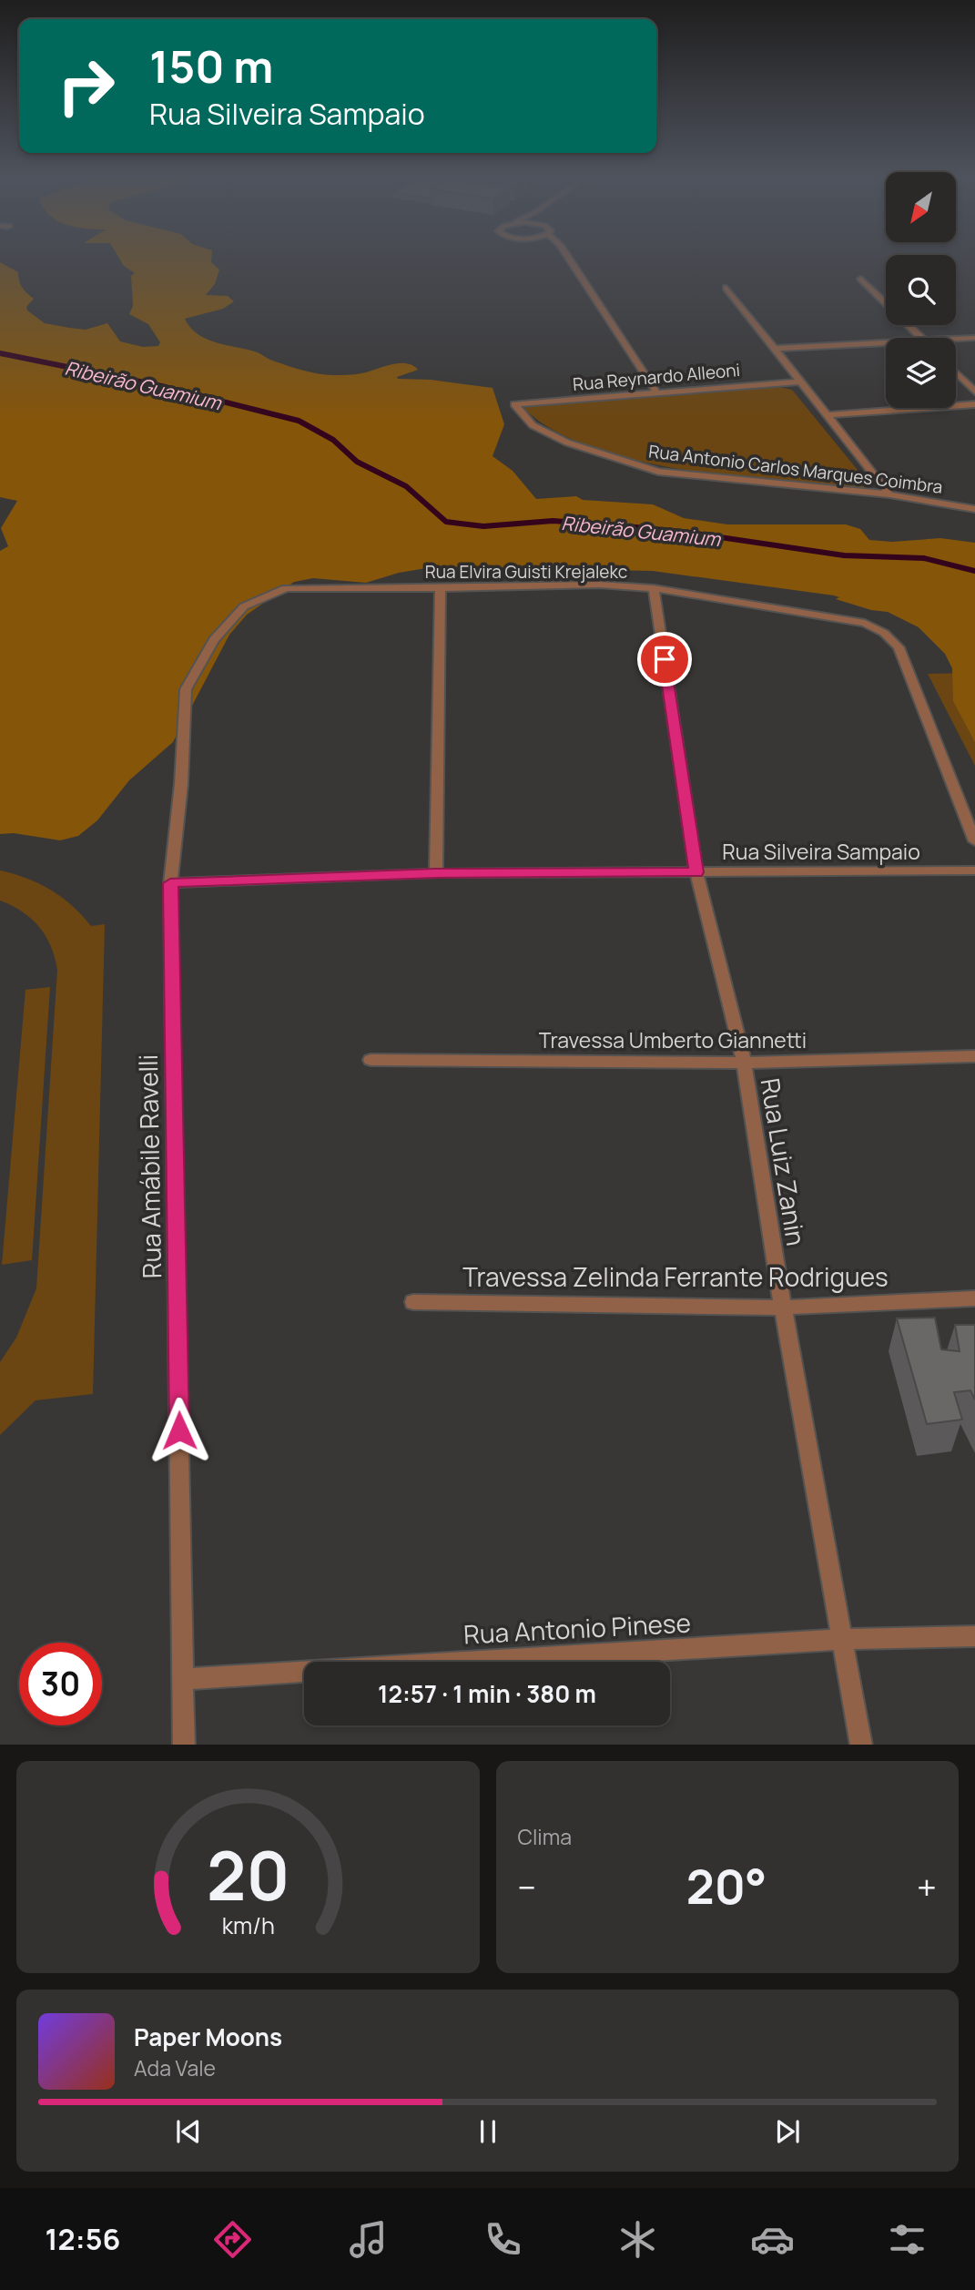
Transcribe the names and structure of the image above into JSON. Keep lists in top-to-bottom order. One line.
{"streets":{"street":["Rua Reynardo Alleoni","Rua Antonio Carlos Marques Coimbra","Rua Elvira Guisti Krejalekc","Rua Silveira Sampaio","Travessa Umberto Giannetti","Rua Luiz Zanin","Rua Amábile Ravelli","Travessa Zelinda Ferrante Rodrigues","Rua Antonio Pinese"]},"crossings":[["Rua Reynardo Alleoni","Rua Antonio Carlos Marques Coimbra"],["Rua Elvira Guisti Krejalekc","Rua Luiz Zanin"],["Rua Elvira Guisti Krejalekc","Rua Amábile Ravelli"],["Rua Silveira Sampaio","Rua Luiz Zanin"],["Rua Silveira Sampaio","Rua Amábile Ravelli"],["Travessa Umberto Giannetti","Rua Luiz Zanin"],["Rua Luiz Zanin","Travessa Zelinda Ferrante Rodrigues"],["Rua Luiz Zanin","Rua Antonio Pinese"],["Rua Amábile Ravelli","Rua Antonio Pinese"]],"water":["Ribeirão Guamium"],"north":"bottom left","page":{"turn":["150 m","Rua Silveira Sampaio"],"limit":"30","trip":"12:57 · 1 min · 380 m","tile":"Clima","heat":["−","20°","+"],"song":["Paper Moons","Ada Vale"],"tabs":"12:56","gauge":["20","km/h"]}}
